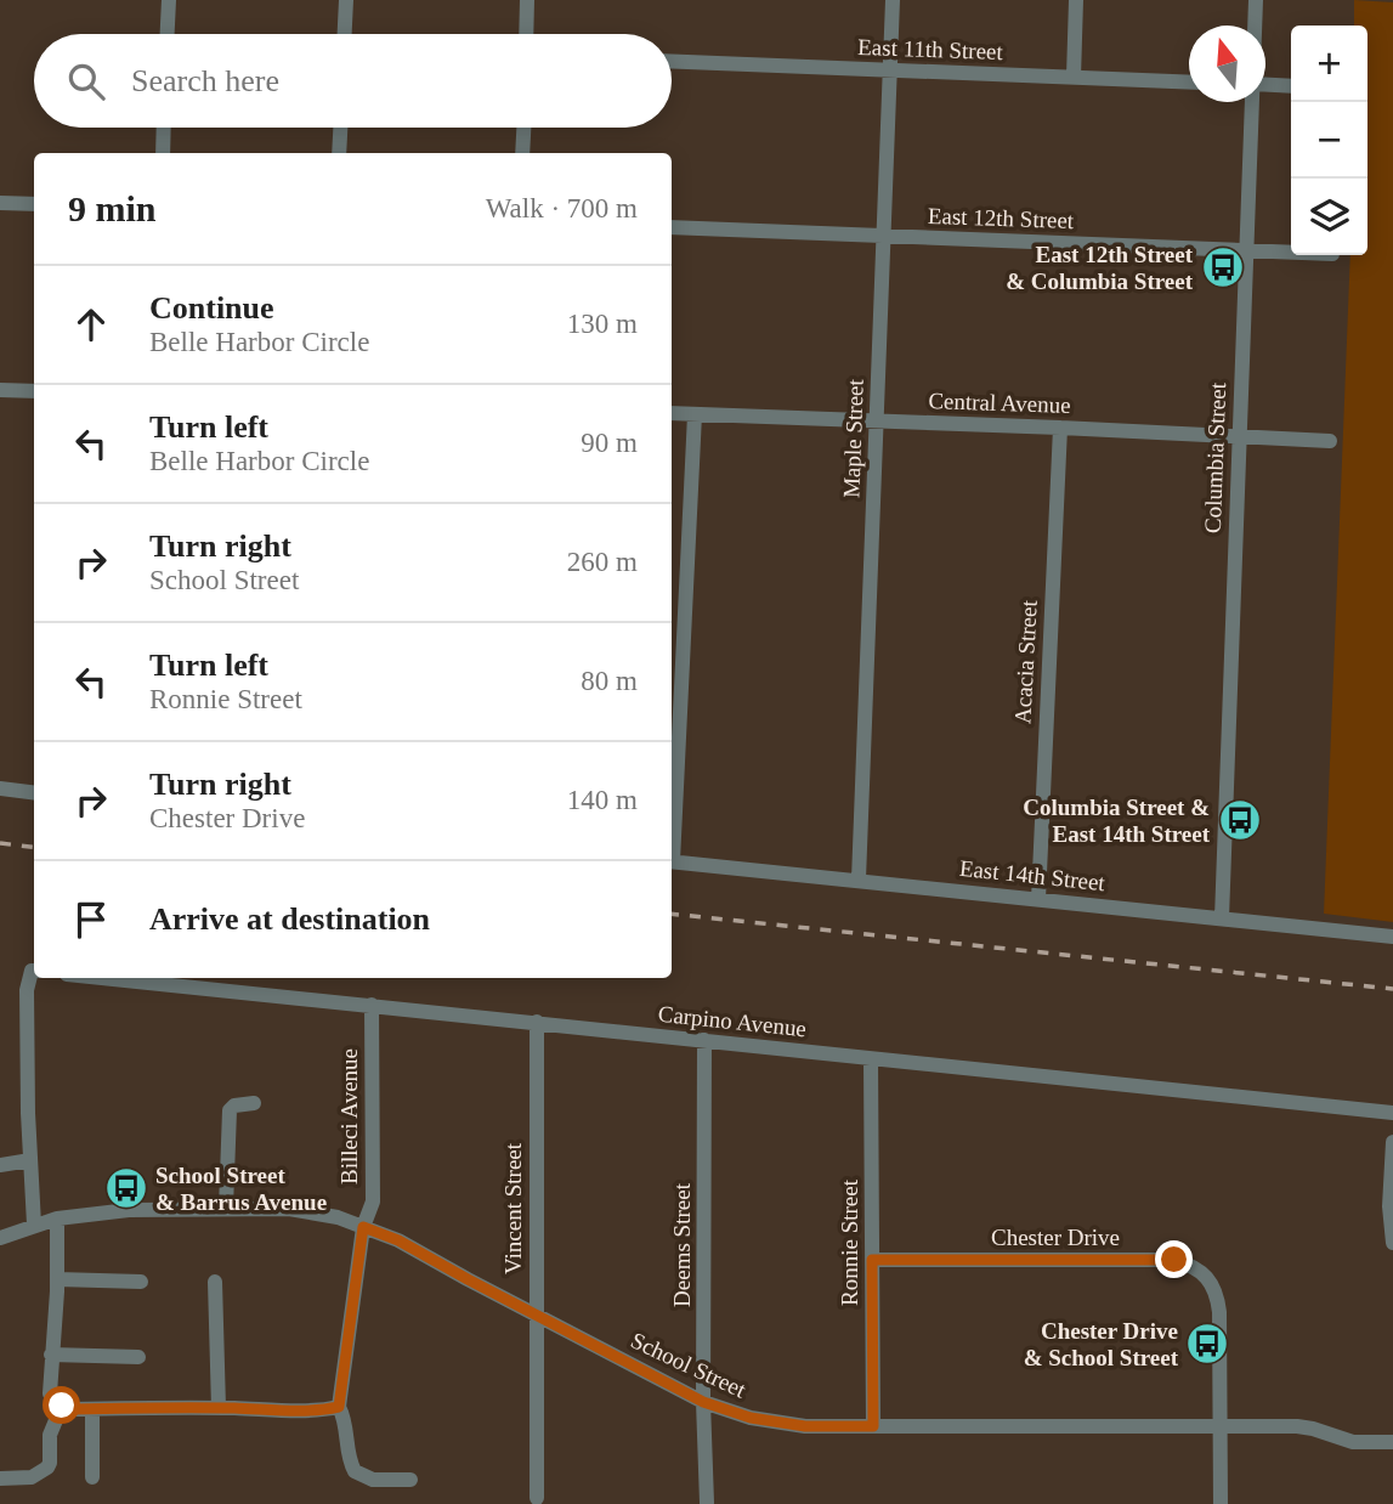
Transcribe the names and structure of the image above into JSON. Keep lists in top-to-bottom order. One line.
{"streets":{"street":["East 11th Street","East 12th Street","Central Avenue","Maple Street","Columbia Street","Acacia Street","East 14th Street","Carpino Avenue","Billeci Avenue","Vincent Street","Chester Drive","Ronnie Street","Deems Street","School Street"]},"crossings":[["East 11th Street","Maple Street"],["East 12th Street","Maple Street"],["East 12th Street","Columbia Street"],["Central Avenue","Maple Street"],["Central Avenue","Columbia Street"],["Central Avenue","Acacia Street"],["Maple Street","East 14th Street"],["Columbia Street","East 14th Street"],["Acacia Street","East 14th Street"],["Carpino Avenue","Billeci Avenue"],["Carpino Avenue","Vincent Street"],["Carpino Avenue","Ronnie Street"],["Carpino Avenue","Deems Street"],["Billeci Avenue","School Street"],["Vincent Street","School Street"],["Chester Drive","Ronnie Street"],["Chester Drive","School Street"],["Ronnie Street","School Street"],["Deems Street","School Street"]],"places":{"bus stop":["East 12th Street & Columbia Street","Columbia Street & East 14th Street","School Street & Barrus Avenue","Chester Drive & School Street"]},"north":"top","page":{"map_buttons":["+","−"],"search":"Search here","heading":["9 min","Walk · 700 m"],"list":[["Continue","Belle Harbor Circle","130 m"],["Turn left","Belle Harbor Circle","90 m"],["Turn right","School Street","260 m"],["Turn left","Ronnie Street","80 m"],["Turn right","Chester Drive","140 m"],"Arrive at destination"]}}
